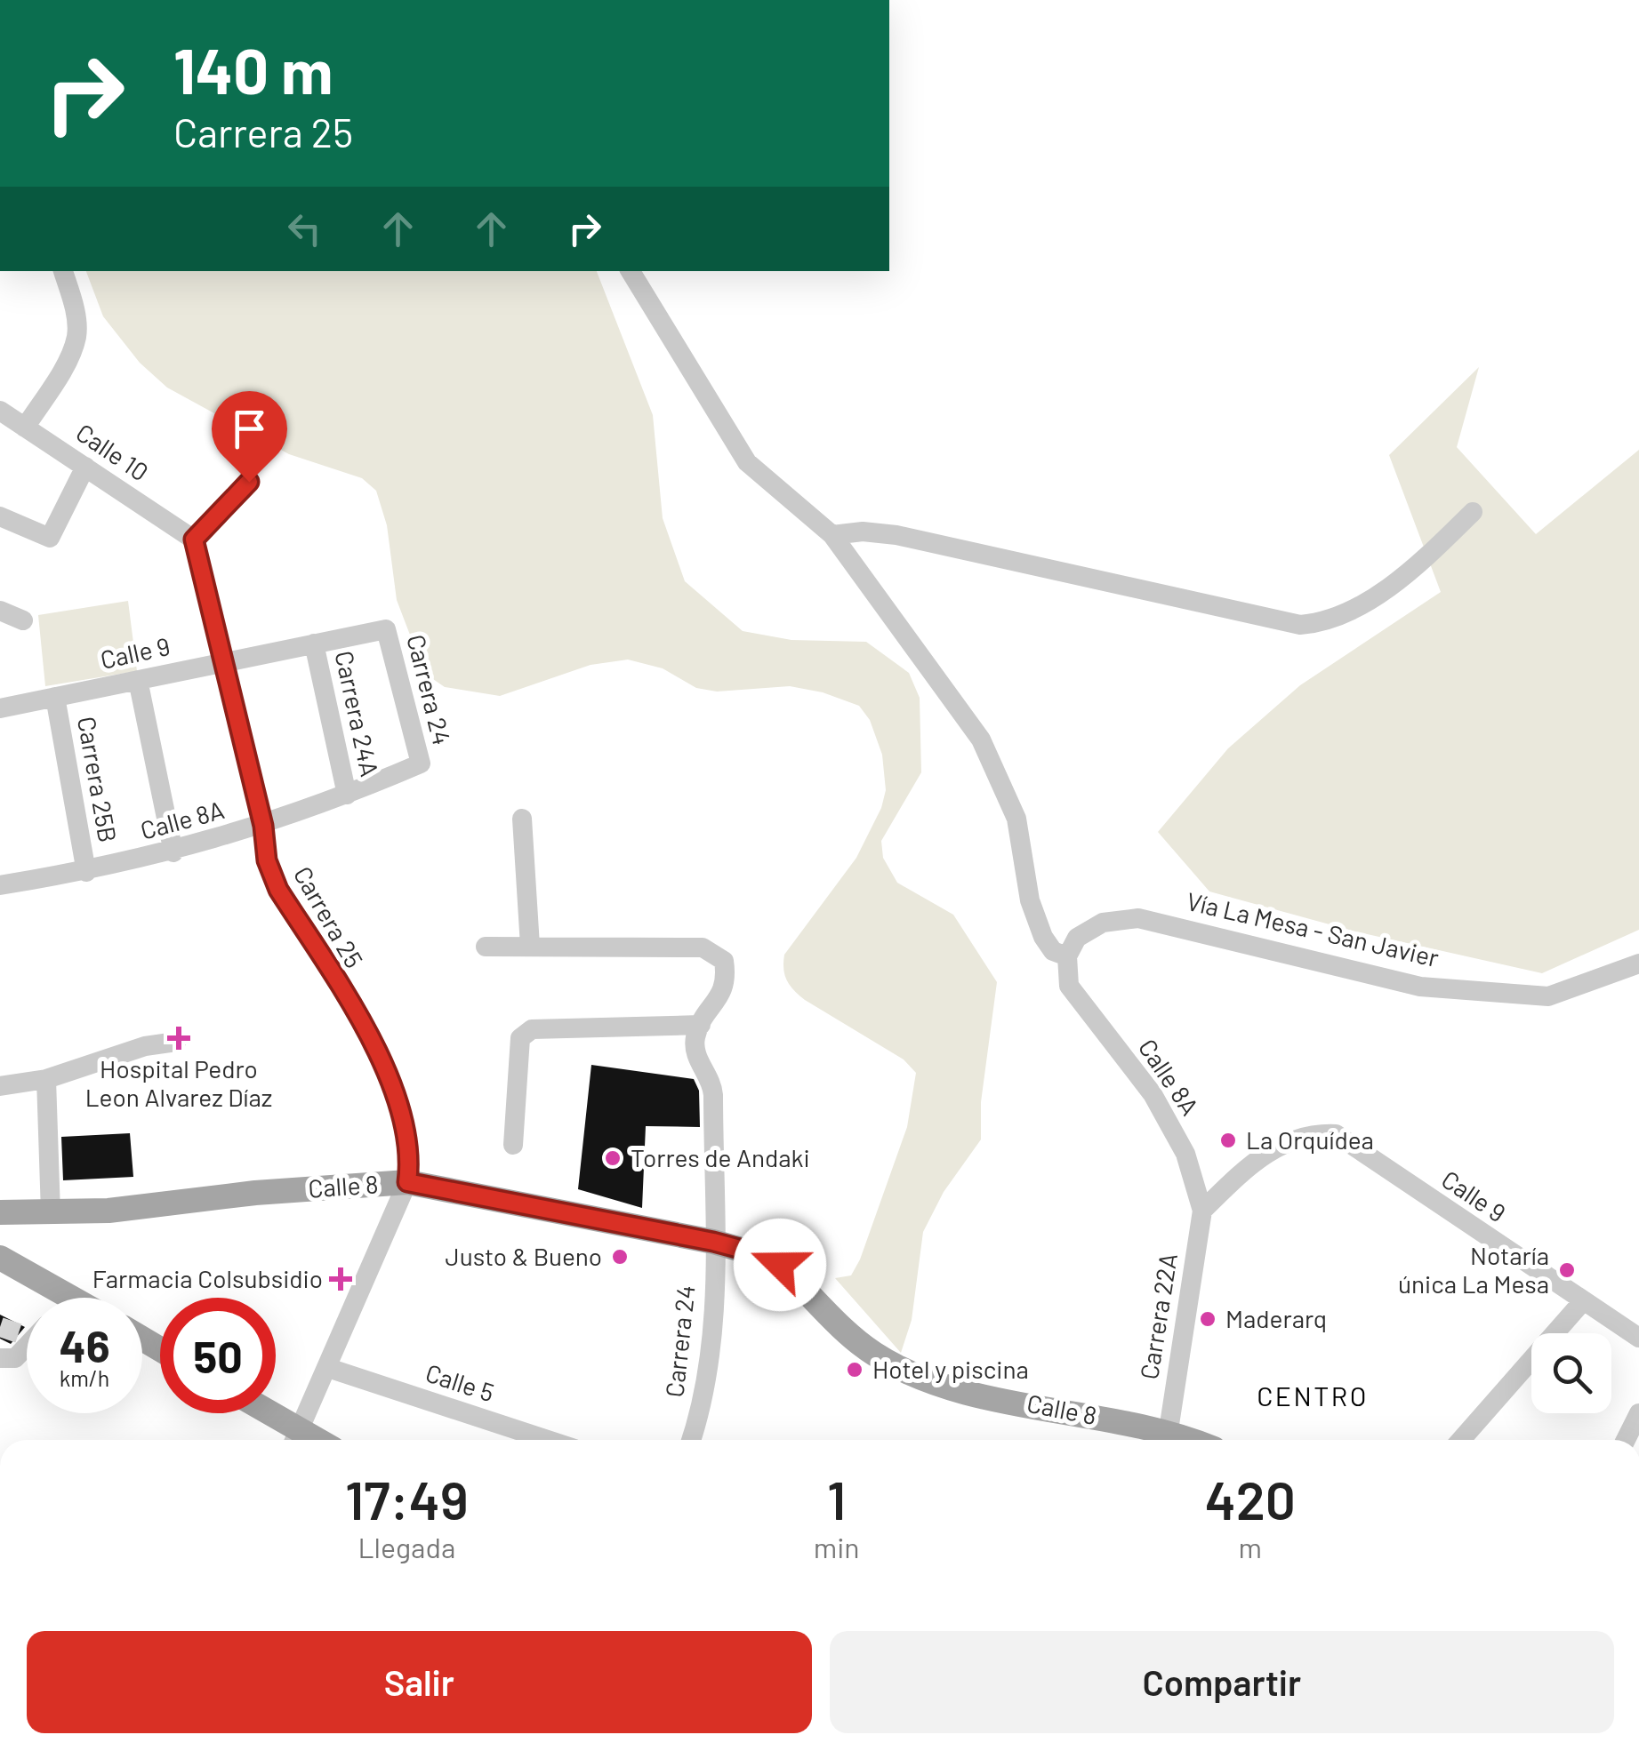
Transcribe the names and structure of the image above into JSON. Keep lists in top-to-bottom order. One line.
{"streets":{"main road":["Calle 8"],"street":["Calle 10","Calle 9","Carrera 24","Carrera 24A","Carrera 25B","Calle 8A","Carrera 25","Vía La Mesa - San Javier","Carrera 22A","Calle 5"]},"crossings":[["Calle 10","Carrera 25"],["Calle 9","Carrera 24"],["Calle 9","Carrera 24A"],["Calle 9","Carrera 25B"],["Calle 9","Calle 8A"],["Calle 9","Carrera 25"],["Calle 9","Carrera 22A"],["Carrera 24","Calle 8A"],["Carrera 24","Calle 8"],["Carrera 24A","Calle 8A"],["Carrera 25B","Calle 8A"],["Calle 8A","Carrera 25"],["Calle 8A","Vía La Mesa - San Javier"],["Calle 8A","Carrera 22A"],["Carrera 25","Calle 8"],["Carrera 25","Calle 5"],["Calle 8","Carrera 22A"]],"districts":["CENTRO"],"places":{"health":["Hospital Pedro Leon Alvarez Díaz","Farmacia Colsubsidio"],"other":["La Orquídea","Torres de Andaki","Justo & Bueno","Notaría única La Mesa","Maderarq","Hotel y piscina"]},"page":{"turn":["140 m","Carrera 25"],"speed":"46 km/h","limit":"50","eta":["17:49","Llegada","1","min","420","m"],"buttons":["Salir","Compartir"]}}
